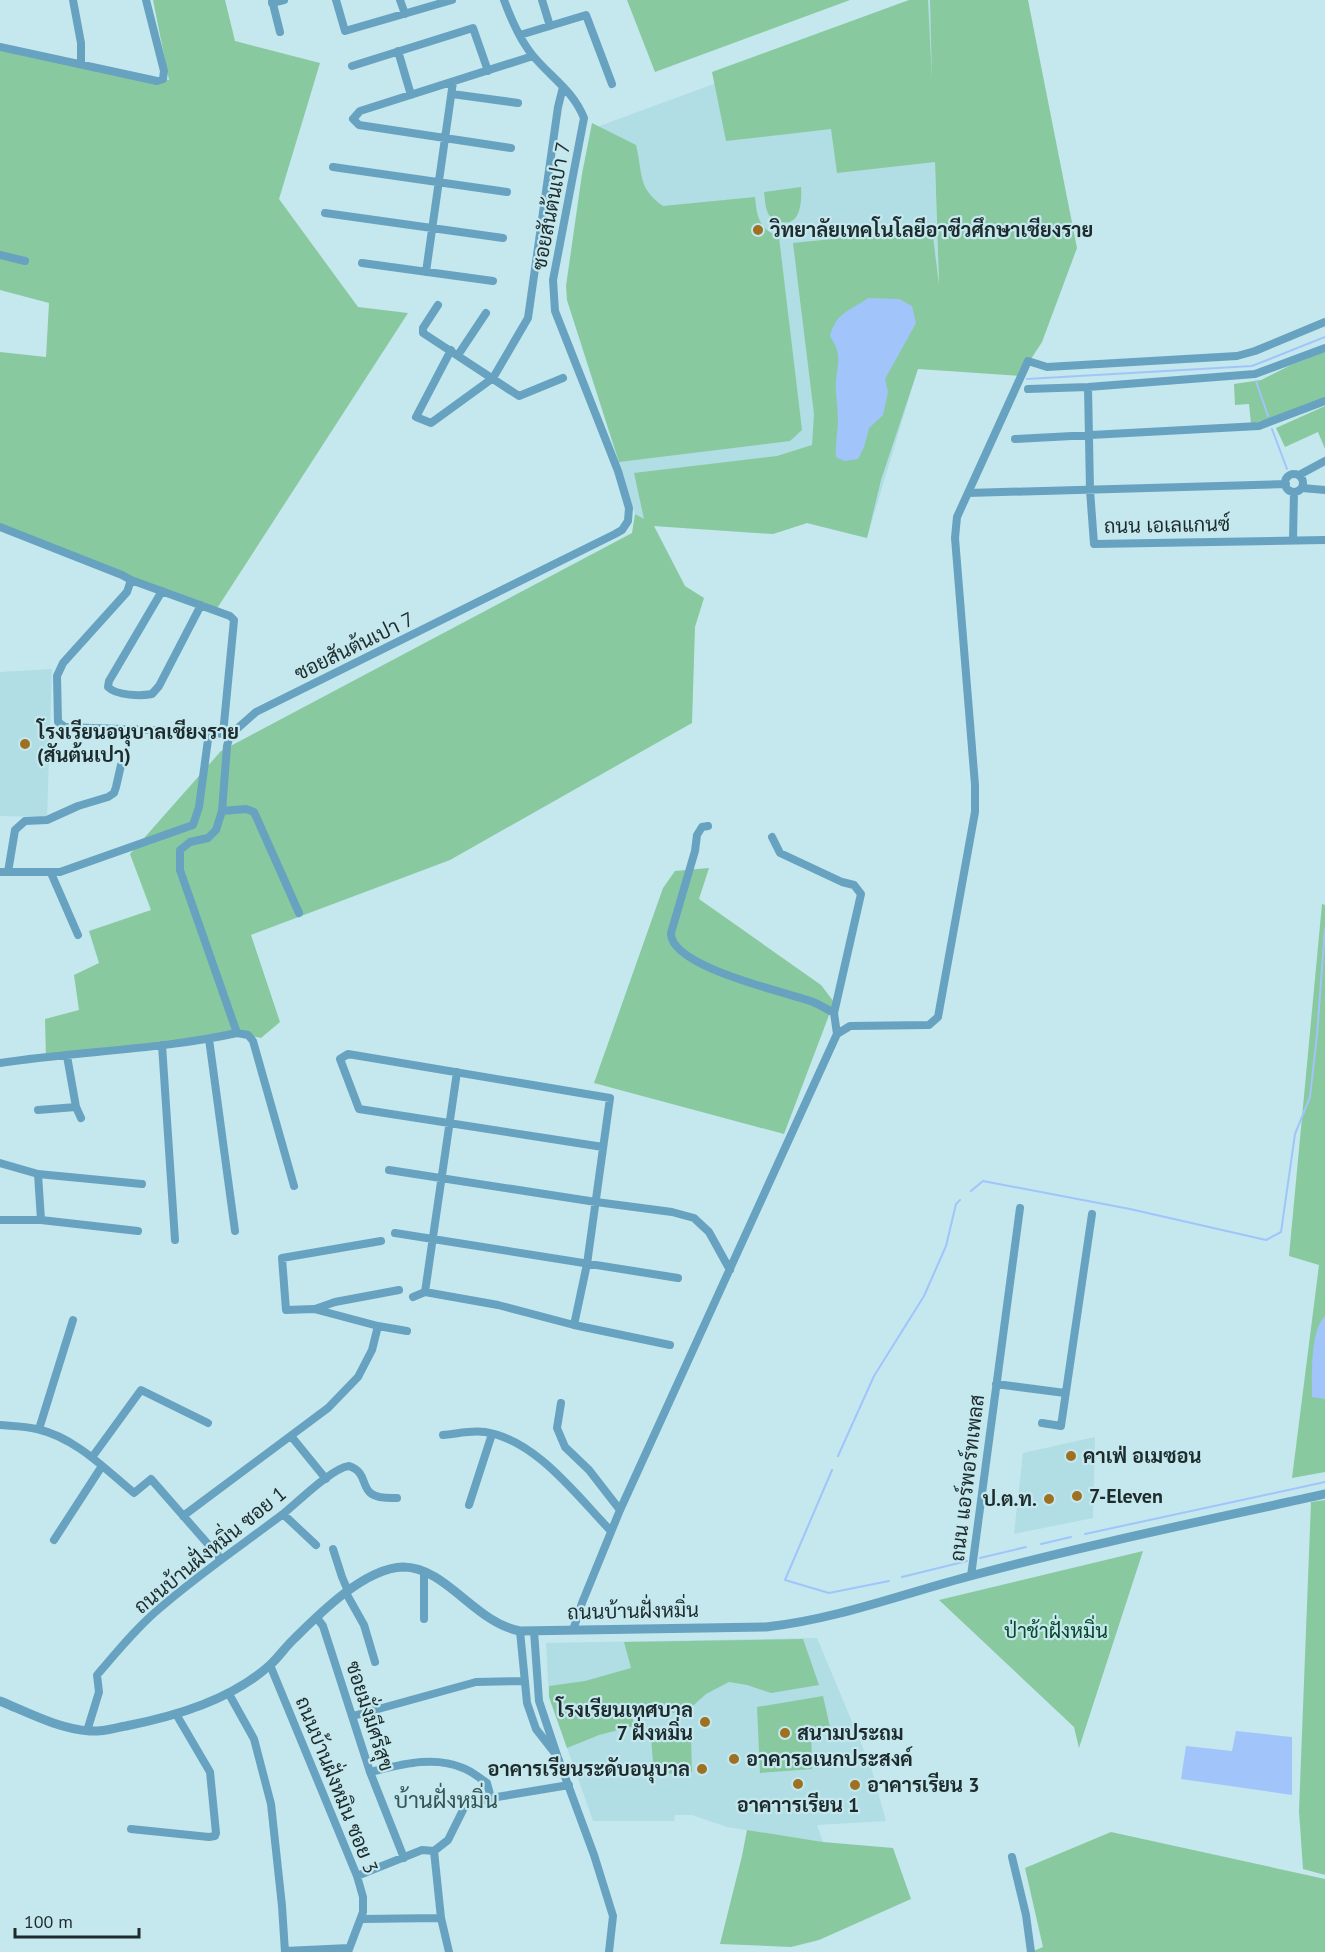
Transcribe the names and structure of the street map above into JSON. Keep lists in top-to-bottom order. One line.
{"streets":{"street":["ซอยสันต้นเปา 7","ถนน เอเลแกนซ์","ถนน แอร์พอร์ทเพลส","ถนนบ้านฝั่งหมิ่น ซอย 1","ถนนบ้านฝั่งหมิ่น","ซอยมั่งมีศรีสุข","ถนนบ้านฝั่งหมิน ซอย 3"]},"crossings":[["ถนน แอร์พอร์ทเพลส","ถนนบ้านฝั่งหมิ่น"],["ถนนบ้านฝั่งหมิ่น ซอย 1","ถนนบ้านฝั่งหมิ่น"],["ถนนบ้านฝั่งหมิ่น","ซอยมั่งมีศรีสุข"],["ถนนบ้านฝั่งหมิ่น","ถนนบ้านฝั่งหมิน ซอย 3"]],"districts":["บ้านฝั่งหมิ่น"],"parks":["ป่าช้าฝั่งหมิ่น"],"places":["วิทยาลัยเทคโนโลยีอาชีวศึกษาเชียงราย","โรงเรียนอนุบาลเชียงราย (สันต้นเปา)","คาเฟ่ อเมซอน","7-Eleven","ป.ต.ท.","โรงเรียนเทศบาล 7 ฝั่งหมิ่น","สนามประถม","อาคารอเนกประสงค์","อาคารเรียนระดับอนุบาล","อาคาารเรียน 1","อาคารเรียน 3"],"scale_bar":"100 m"}
